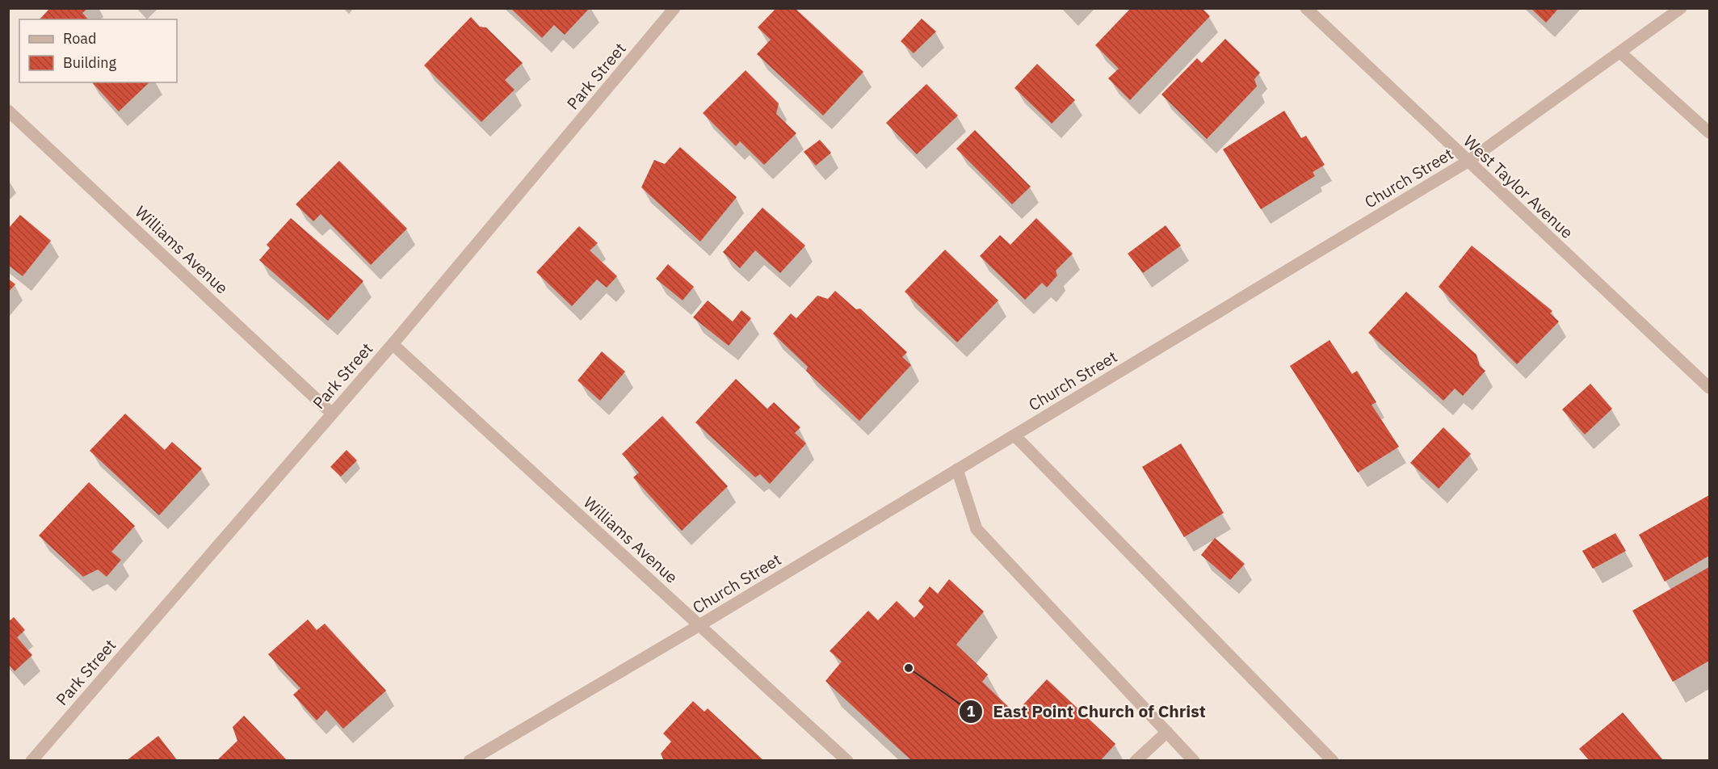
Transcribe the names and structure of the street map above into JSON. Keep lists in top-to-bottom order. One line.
{"streets":{"street":["Park Street","Church Street","West Taylor Avenue","Williams Avenue"]},"crossings":[["Park Street","Williams Avenue"],["Church Street","West Taylor Avenue"],["Church Street","Williams Avenue"]],"places":["East Point Church of Christ"],"legend":["Road","Building"]}
